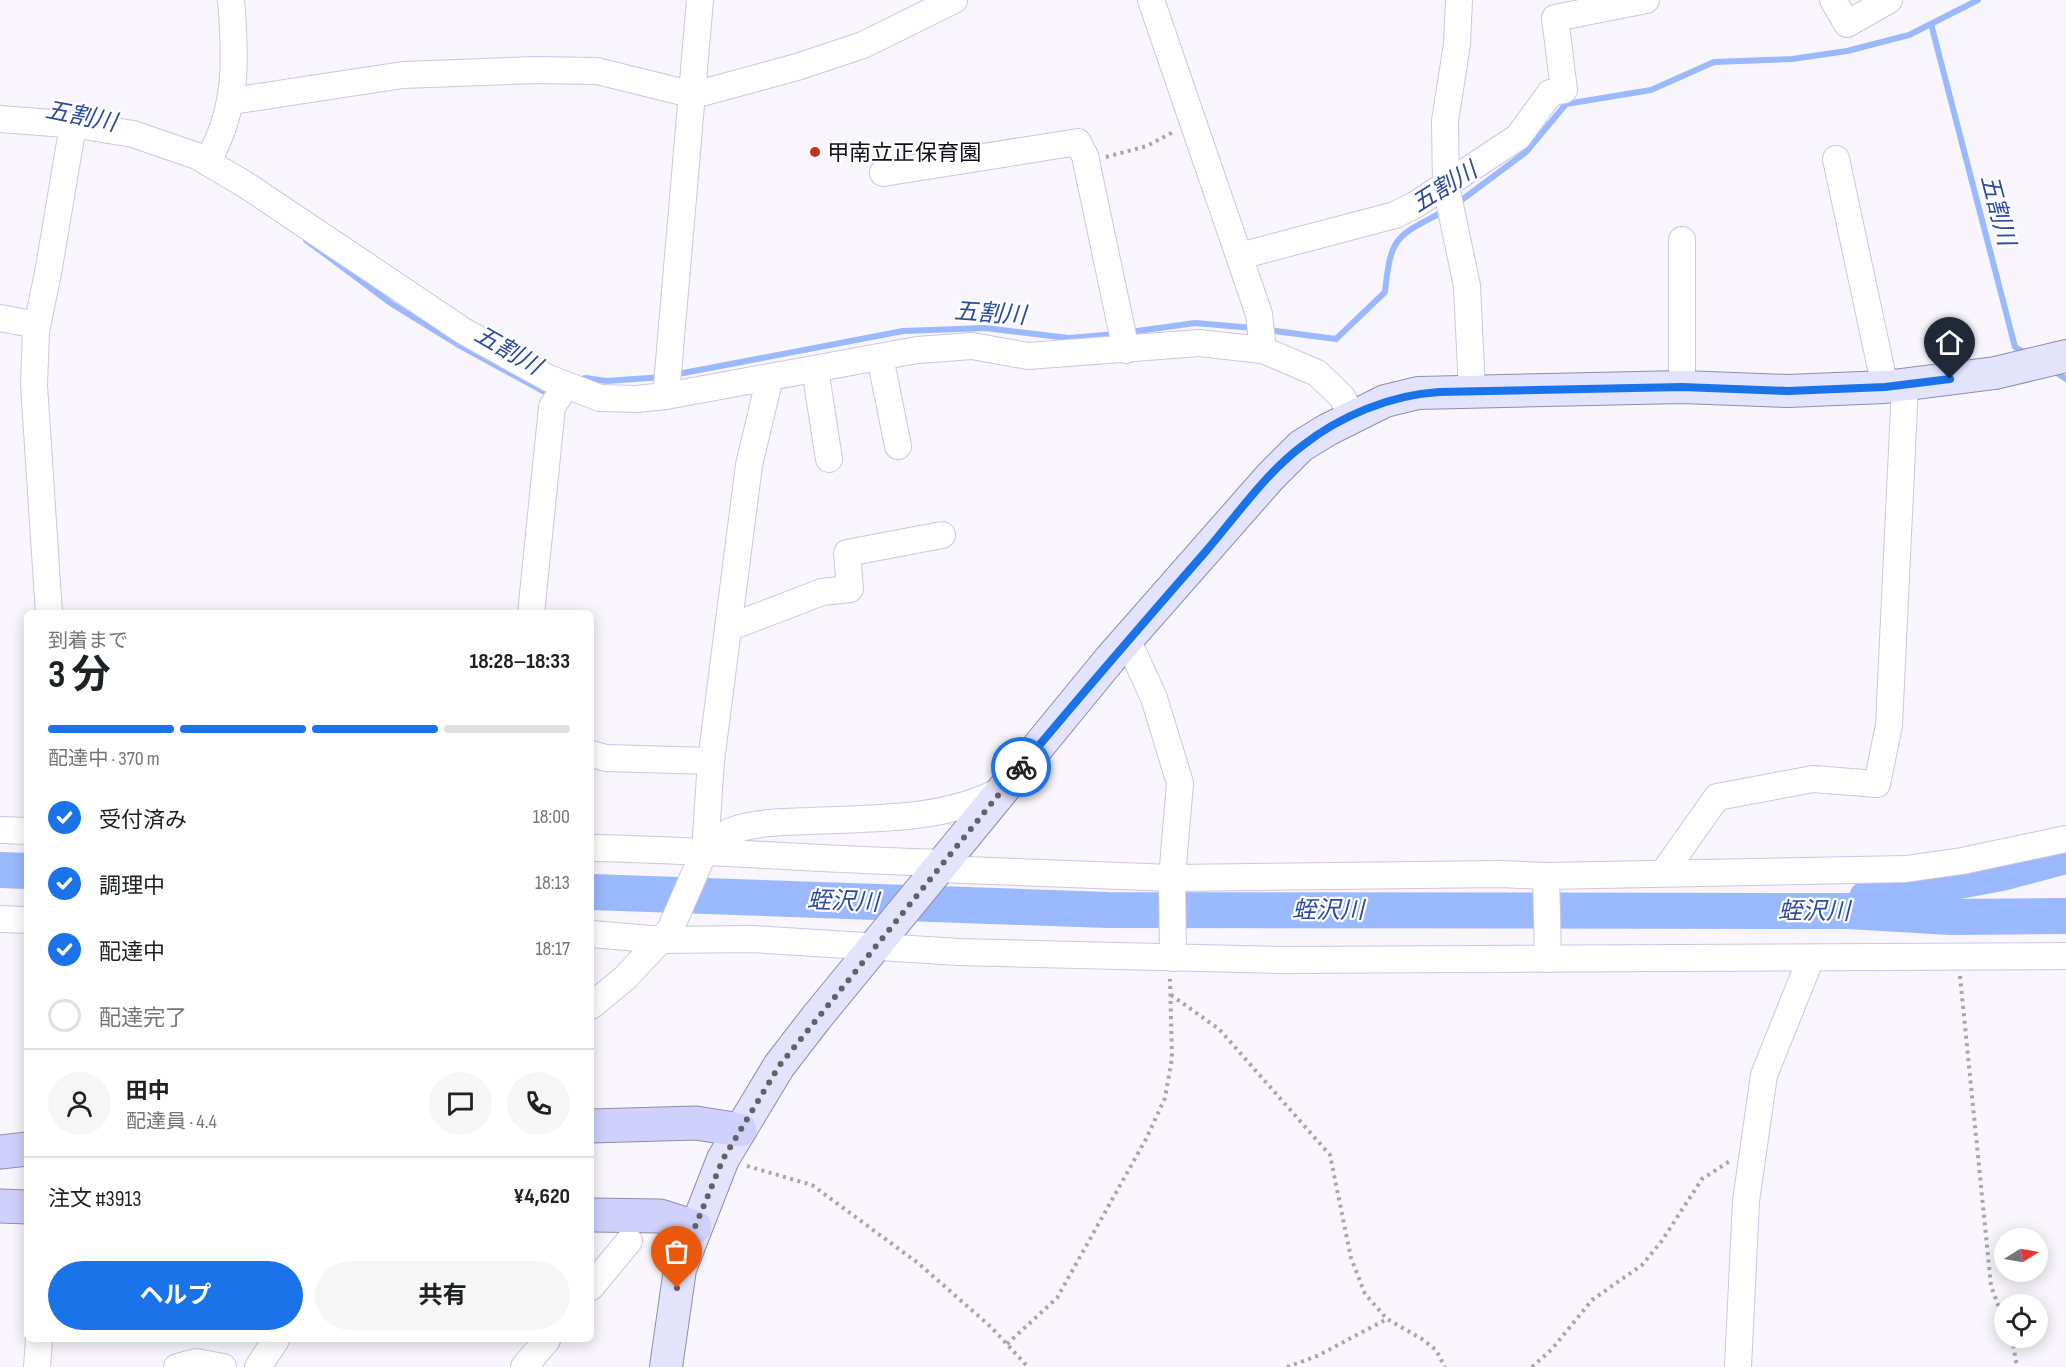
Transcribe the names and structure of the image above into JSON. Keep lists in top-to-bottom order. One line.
{"water":["五割川","蛭沢川"],"places":["甲南立正保育園"],"north":"right","page":{"heading":["3 分","到着まで","18:28–18:33"],"panel":["田中","配達員 · 4.4","注文 #3913","¥4,620"],"bar":"配達中 · 370 m","list":[["受付済み","18:00"],["調理中","18:13"],["配達中","18:17"],"配達完了"],"buttons":["ヘルプ","共有"]}}
